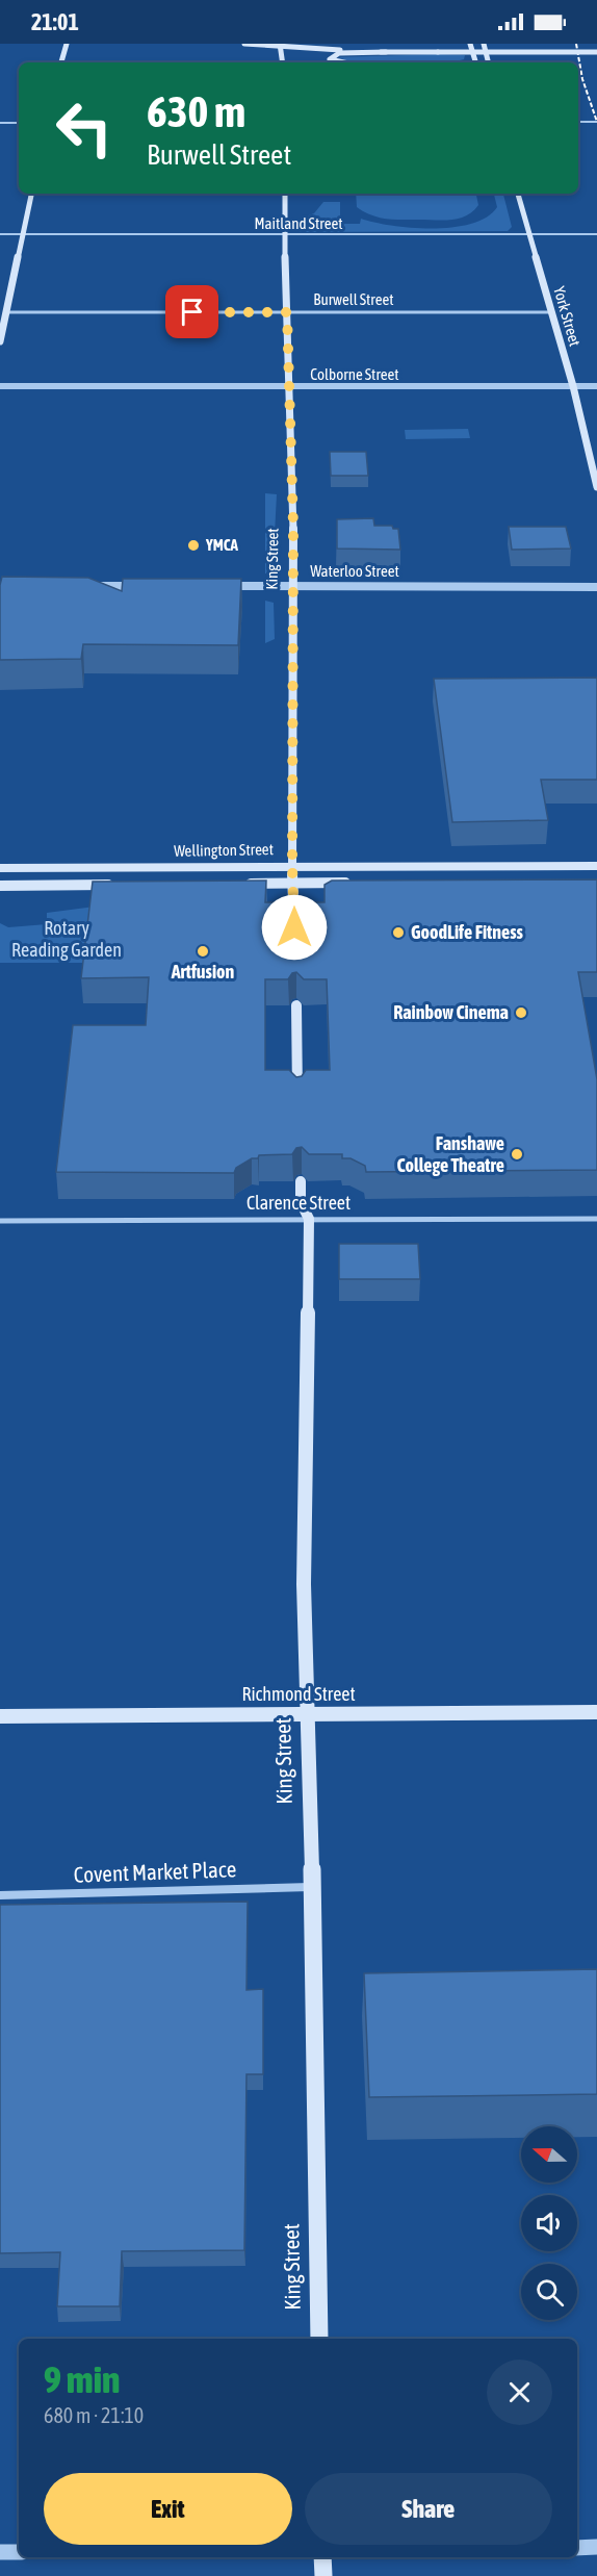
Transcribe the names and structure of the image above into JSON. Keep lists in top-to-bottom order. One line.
{"streets":{"main road":["York Street","King Street","Wellington Street","Richmond Street"],"street":["Maitland Street","Burwell Street","Colborne Street","Waterloo Street","Clarence Street","Covent Market Place"]},"crossings":[["Maitland Street","York Street"],["Maitland Street","King Street"],["Burwell Street","York Street"],["Burwell Street","King Street"],["York Street","Colborne Street"],["Colborne Street","King Street"],["King Street","Waterloo Street"],["King Street","Wellington Street"],["King Street","Clarence Street"],["King Street","Richmond Street"],["King Street","Covent Market Place"]],"parks":["Rotary Reading Garden"],"places":["YMCA","GoodLife Fitness","Artfusion","Rainbow Cinema","Fanshawe College Theatre"],"north":"left","page":{"status":"21:01","turn":["630 m","Burwell Street"],"heading":["9 min","680 m · 21:10"],"buttons":["Exit","Share"]}}
